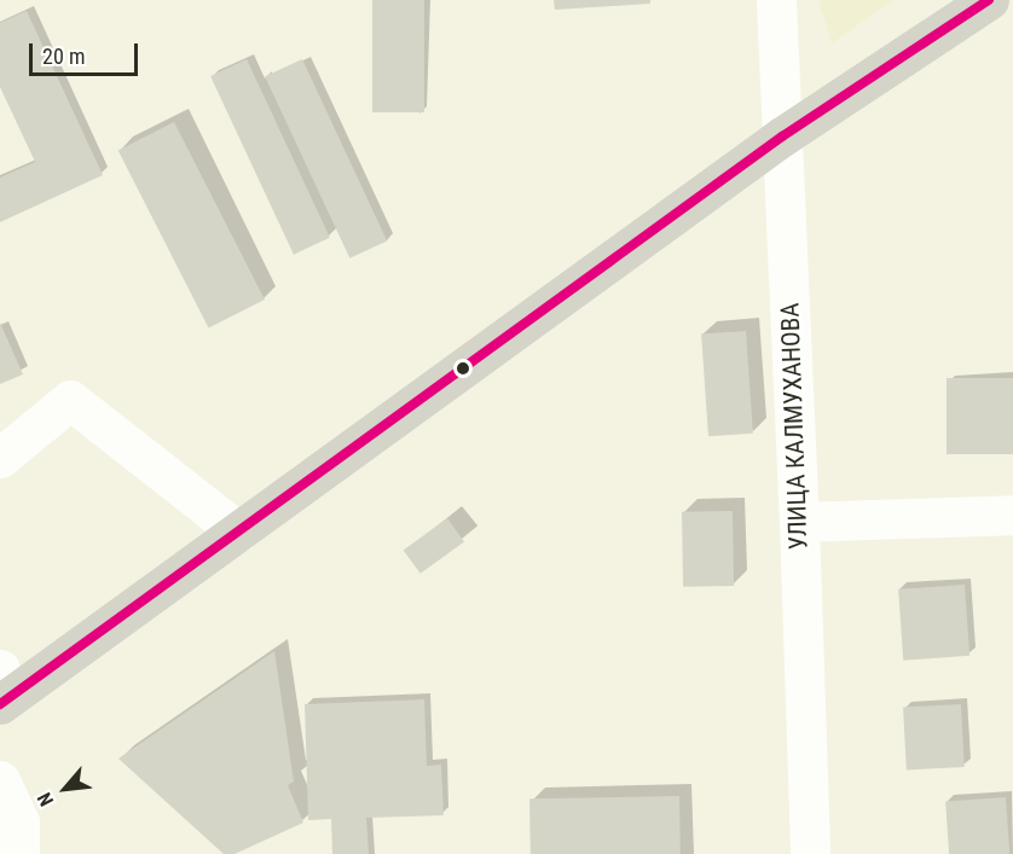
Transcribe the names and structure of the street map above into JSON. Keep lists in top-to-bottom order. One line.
{"streets":{"street":["УЛИЦА КАЛМУХАНОВА"]},"scale_bar":"20 m","north":"bottom left"}
